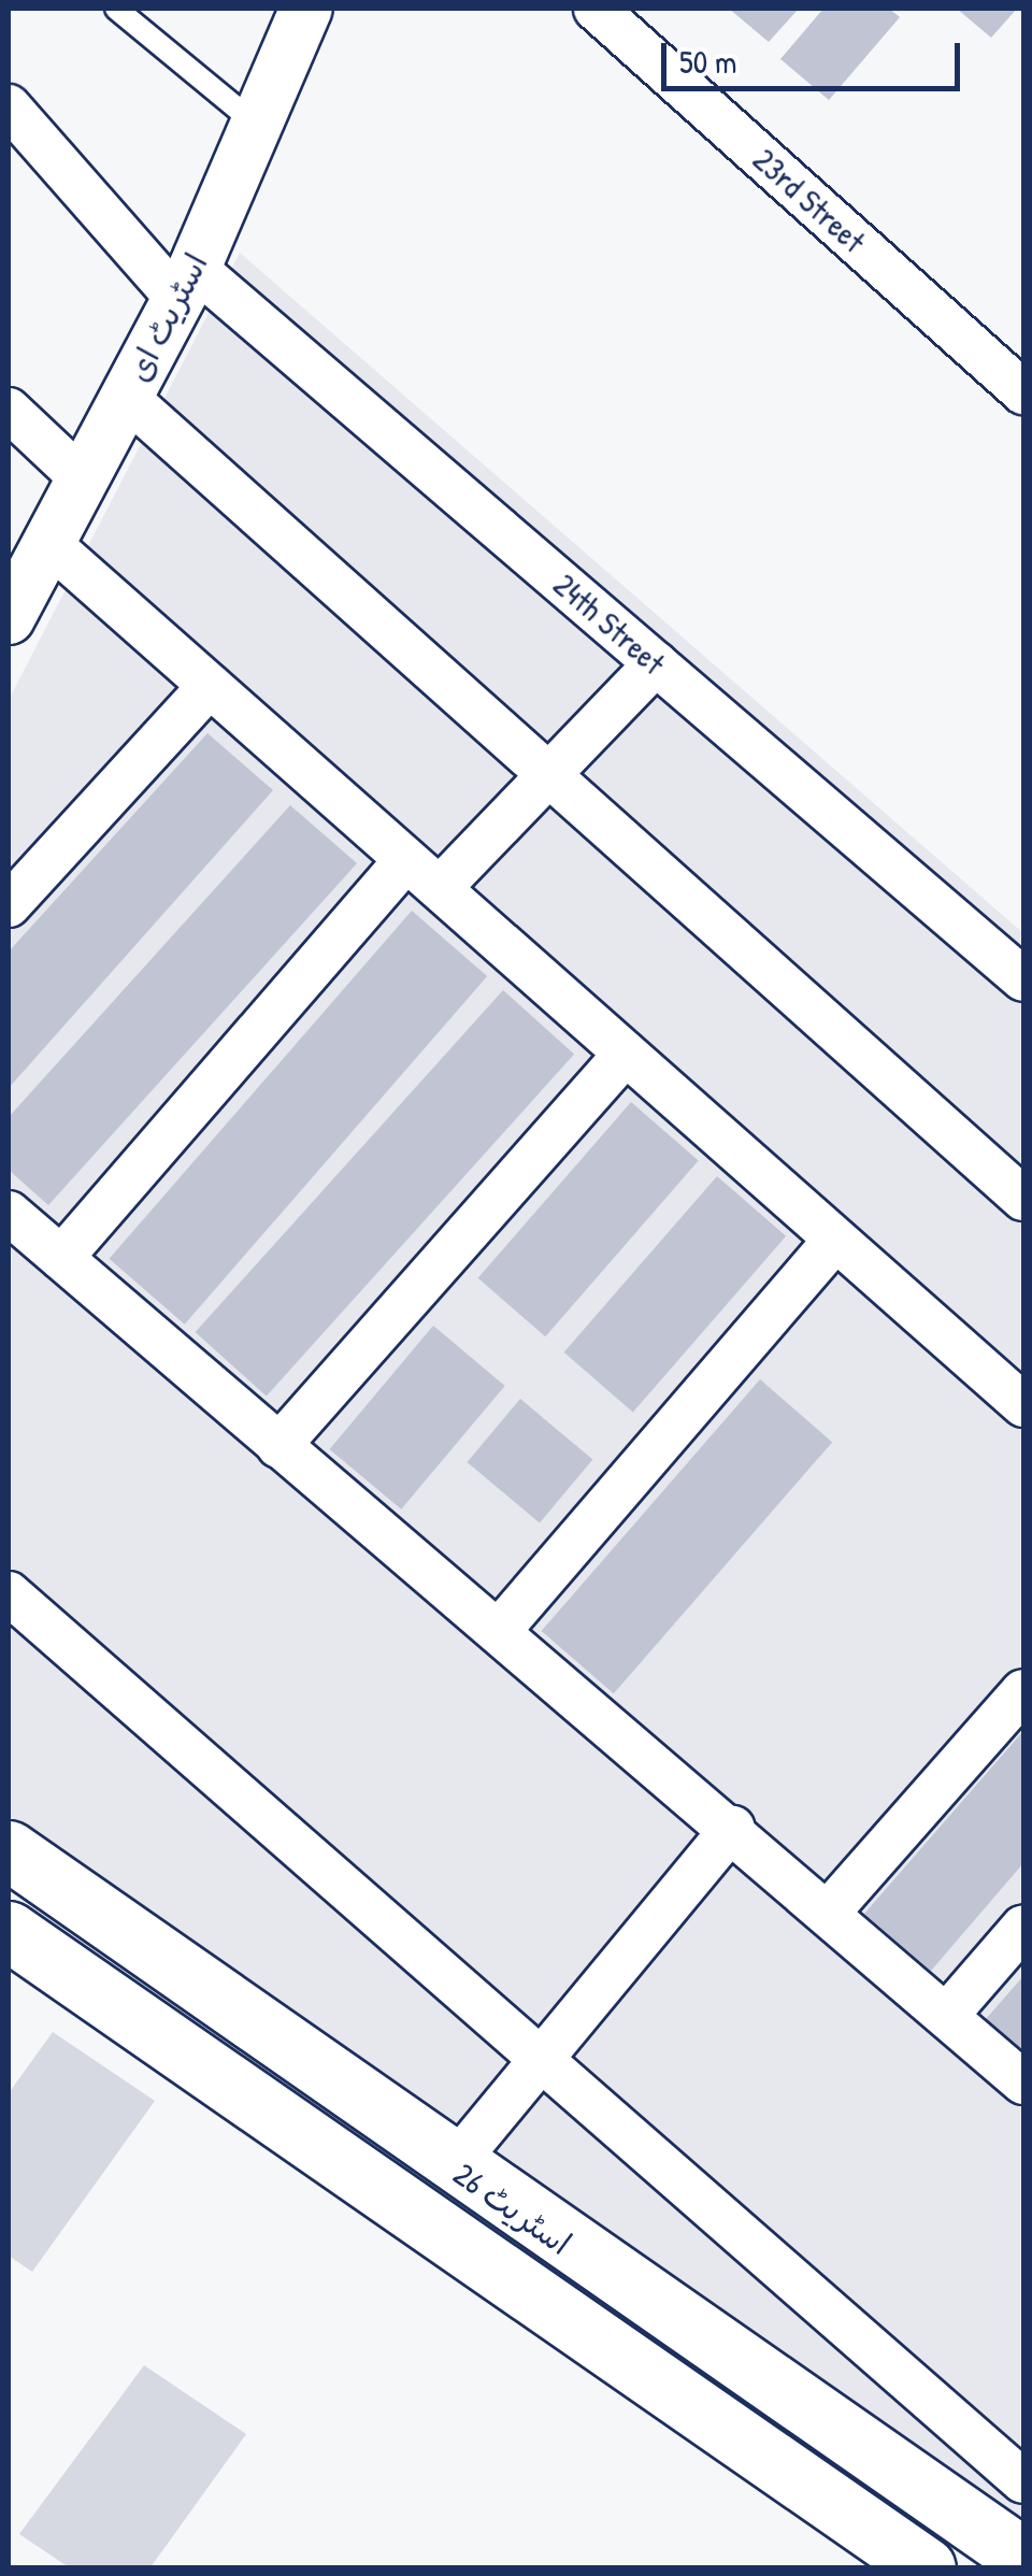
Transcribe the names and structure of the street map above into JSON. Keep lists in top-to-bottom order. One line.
{"streets":{"main road":["اسٹریٹ 26"],"street":["23rd Street","اسٹریٹ ای","24th Street"]},"crossings":[["اسٹریٹ ای","24th Street"]],"scale_bar":"50 m"}
